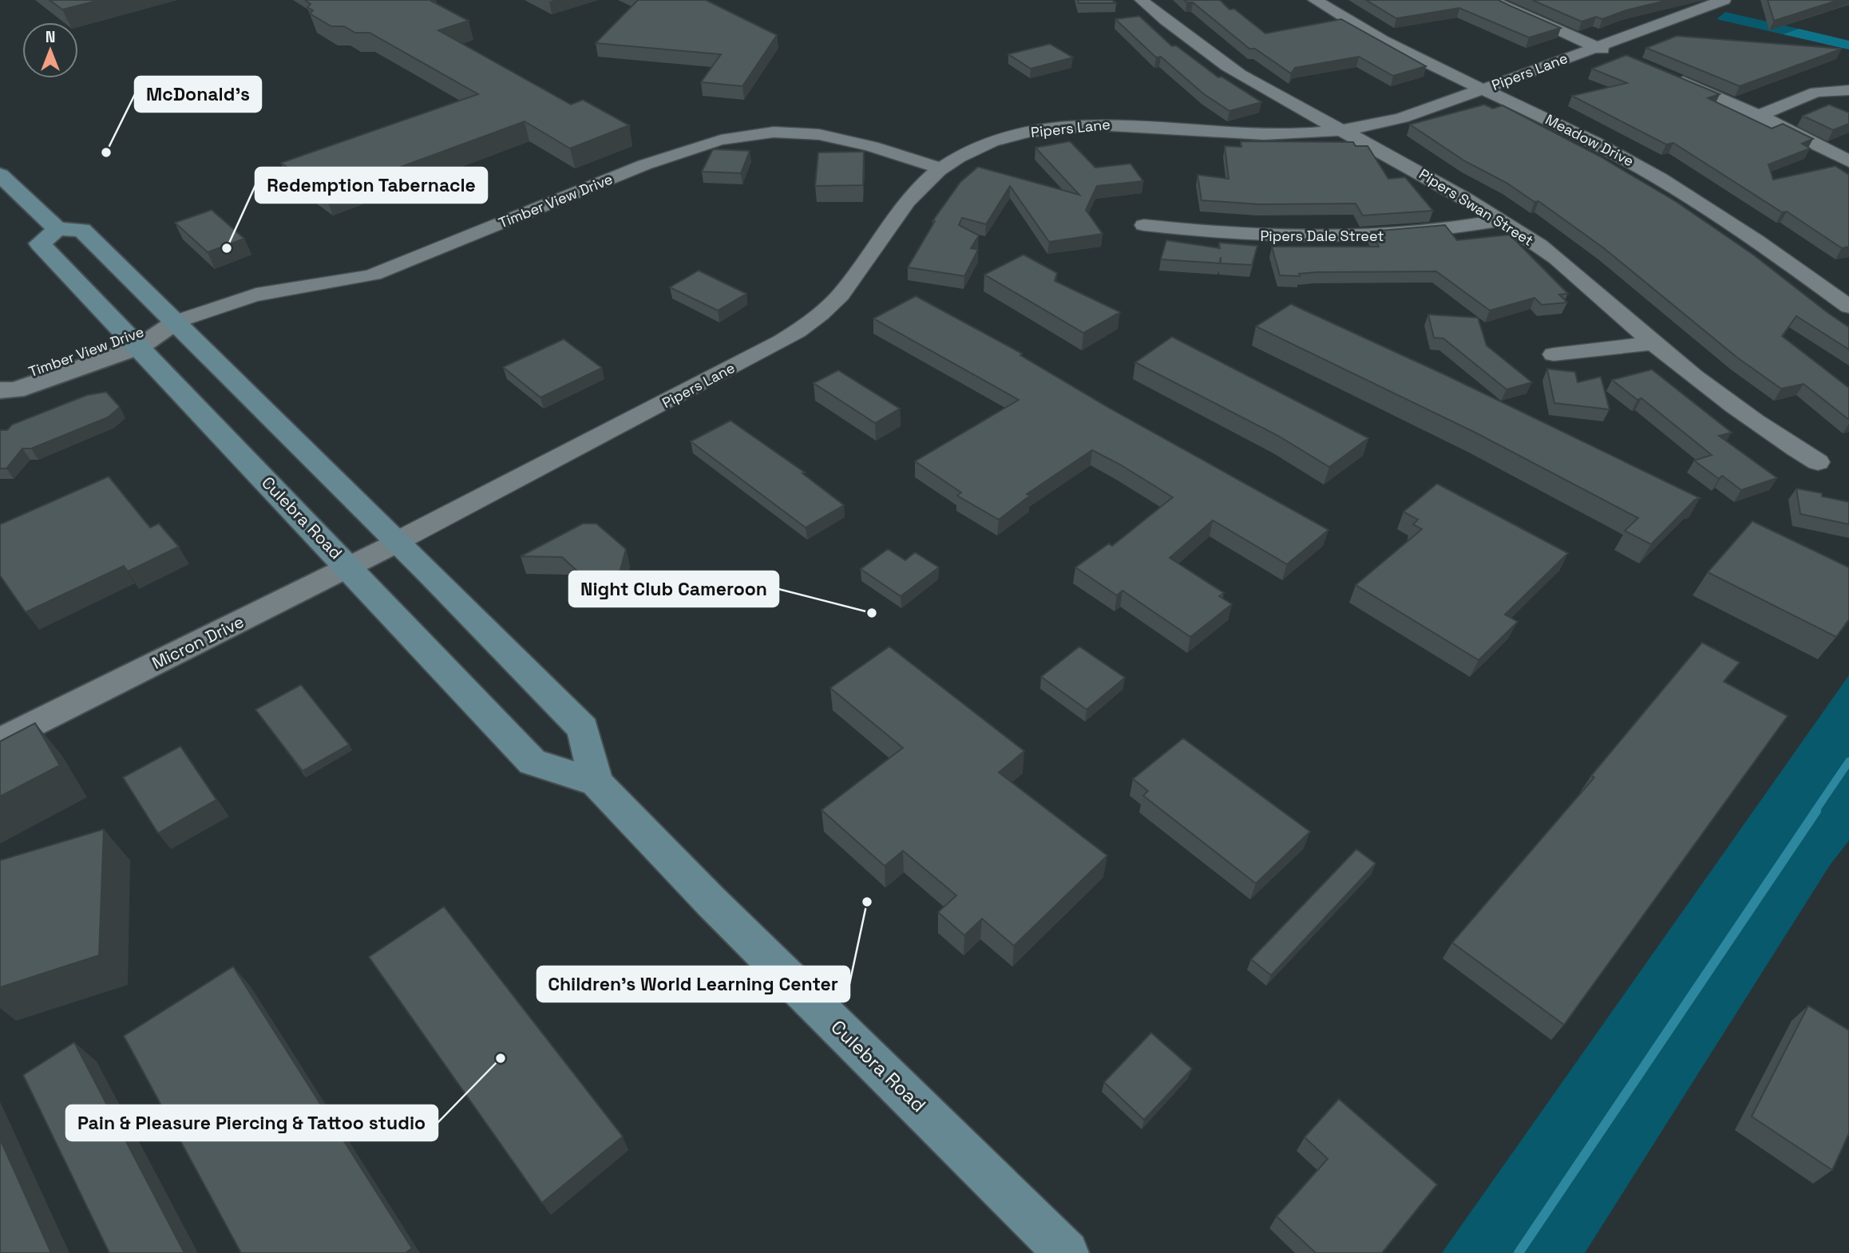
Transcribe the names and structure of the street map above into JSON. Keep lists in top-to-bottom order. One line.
{"streets":{"main road":["Culebra Road"],"street":["Pipers Lane","Meadow Drive","Timber View Drive","Pipers Swan Street","Pipers Dale Street","Micron Drive"]},"crossings":[["Pipers Lane","Meadow Drive"],["Pipers Lane","Timber View Drive"],["Pipers Lane","Pipers Swan Street"],["Pipers Lane","Culebra Road"],["Pipers Lane","Micron Drive"],["Timber View Drive","Culebra Road"],["Pipers Swan Street","Pipers Dale Street"],["Culebra Road","Micron Drive"]],"places":["McDonald's","Redemption Tabernacle","Night Club Cameroon","Children's World Learning Center","Pain & Pleasure Piercing & Tattoo studio"],"north":"top"}
